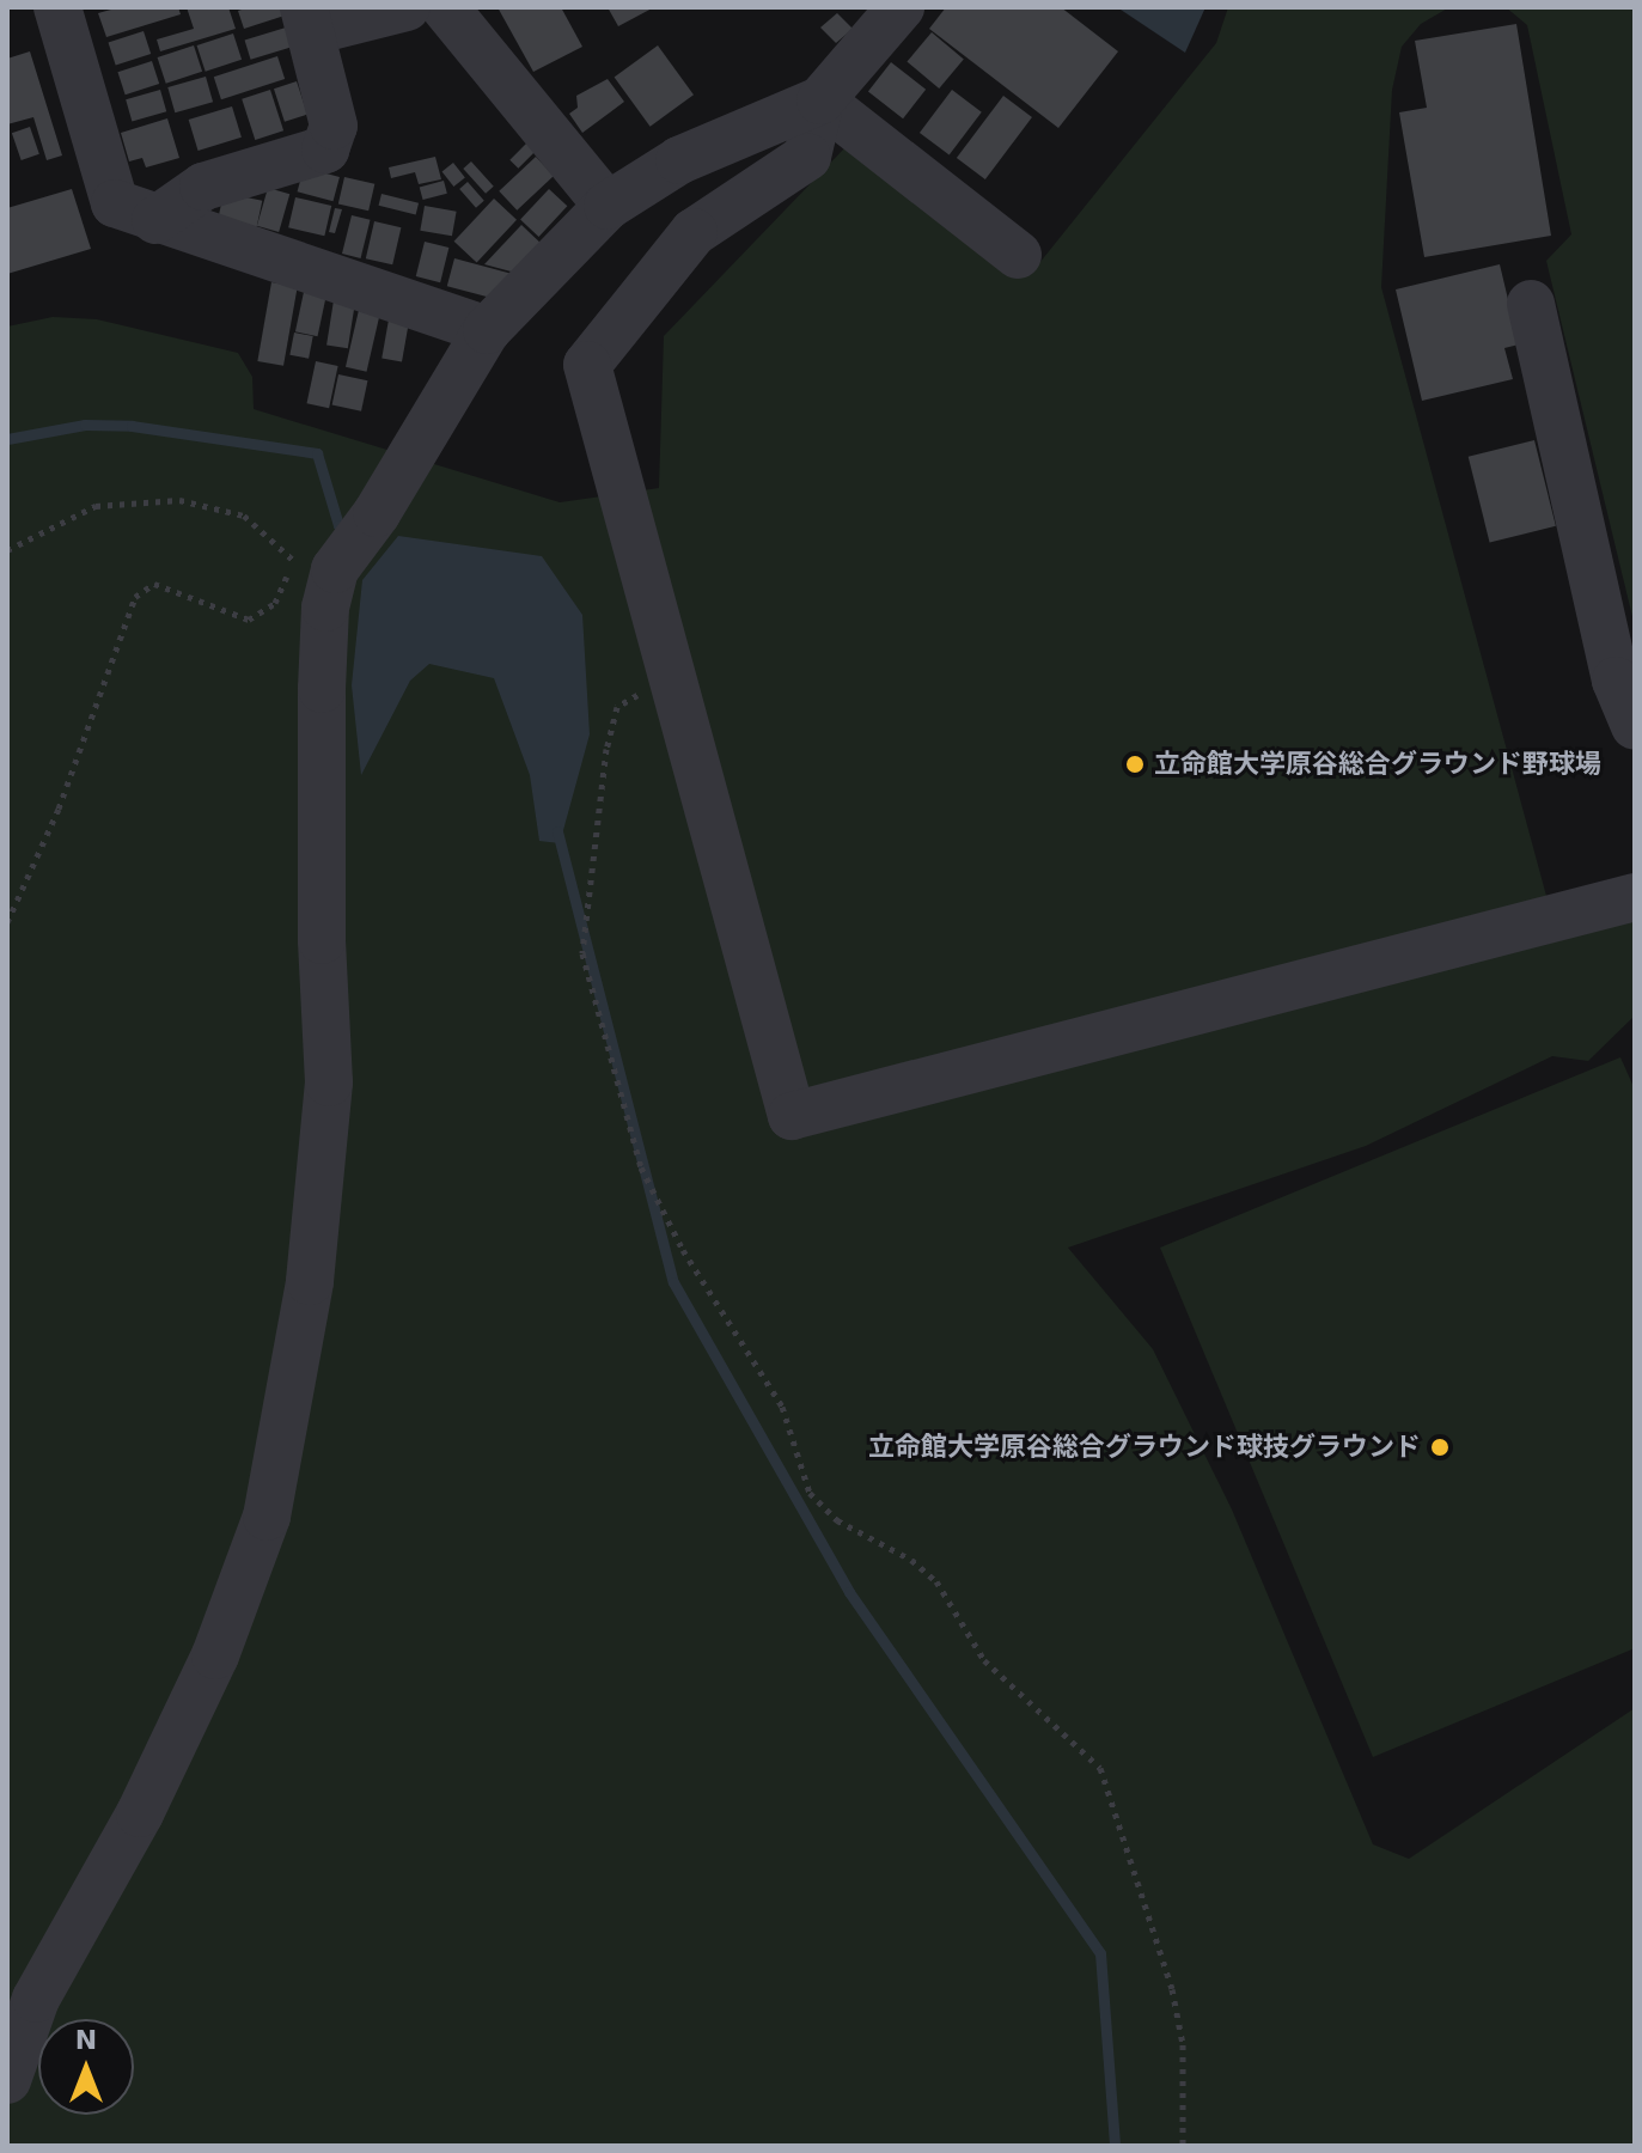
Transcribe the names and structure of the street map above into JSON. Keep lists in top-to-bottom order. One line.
{"places":["立命館大学原谷総合グラウンド野球場","立命館大学原谷総合グラウンド球技グラウンド"],"north":"top"}
